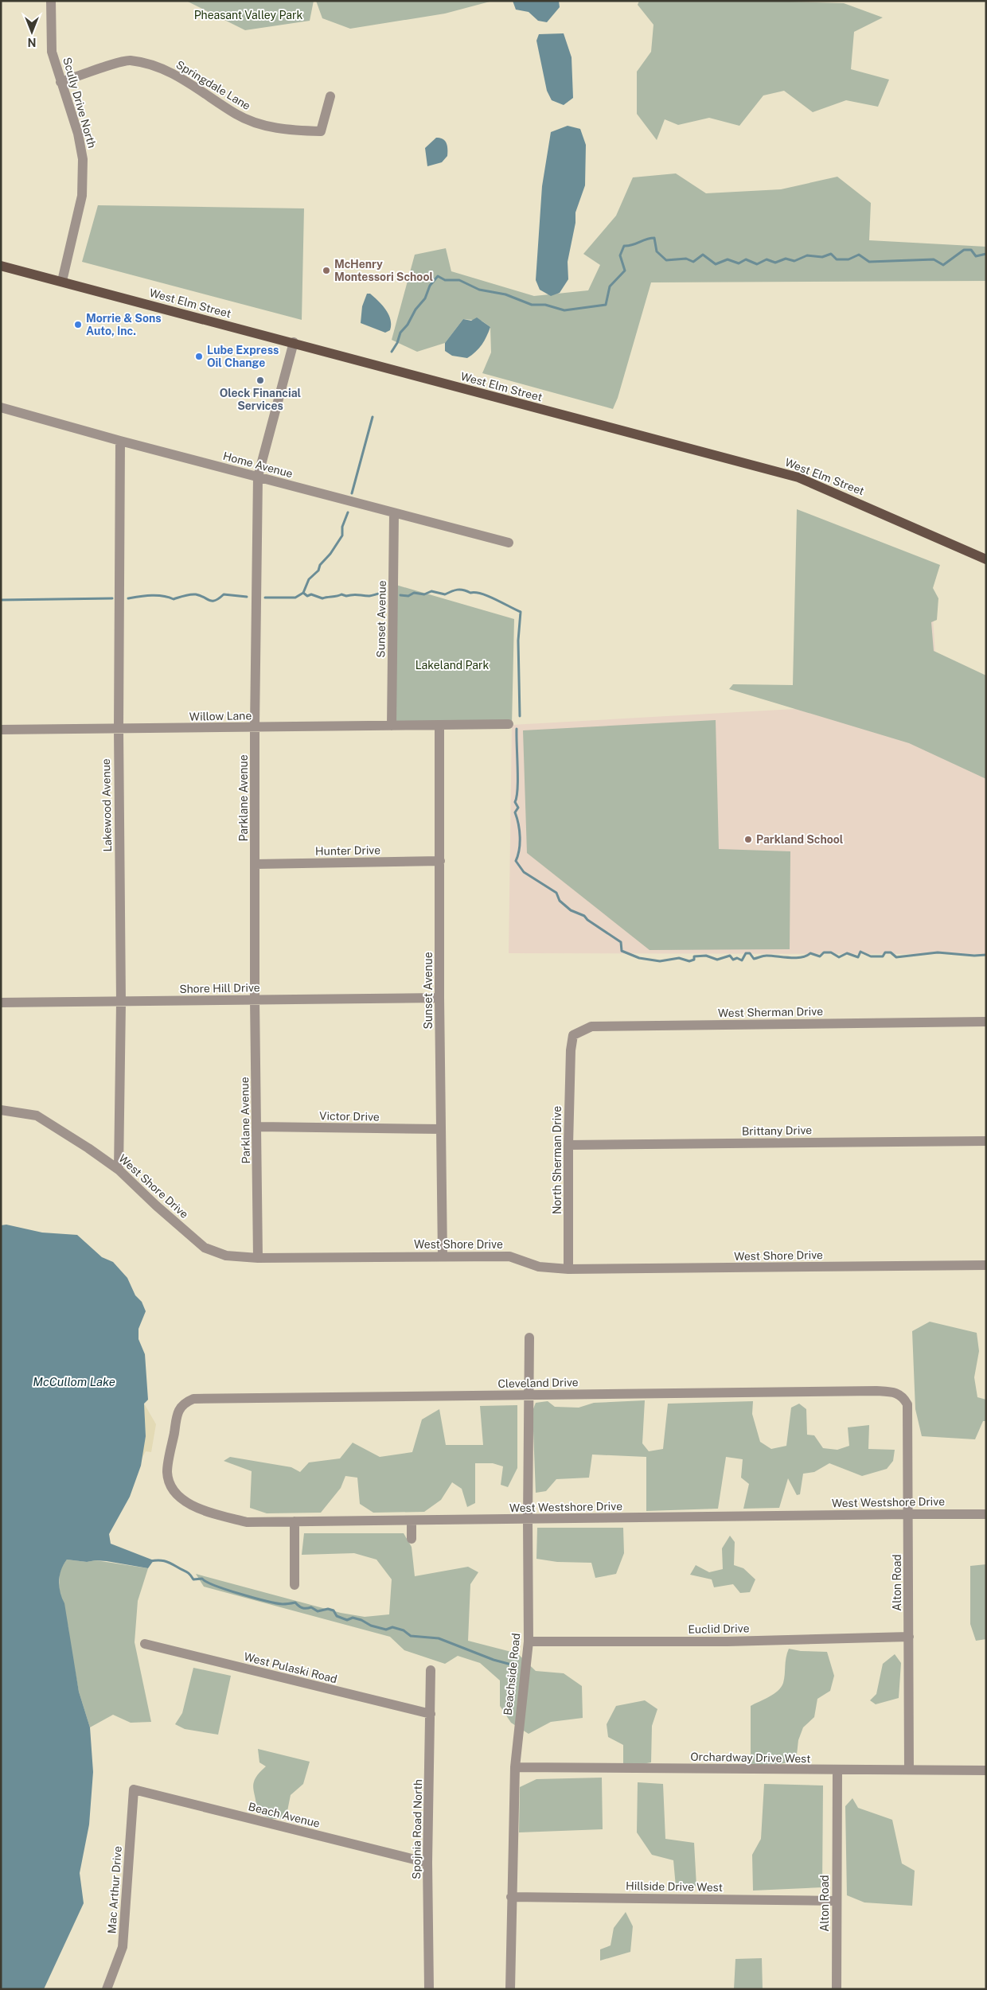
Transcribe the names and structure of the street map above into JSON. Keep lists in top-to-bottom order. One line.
{"streets":{"main road":["West Elm Street"],"street":["Springdale Lane","Scully Drive North","Home Avenue","Sunset Avenue","Willow Lane","Parklane Avenue","Lakewood Avenue","Hunter Drive","Shore Hill Drive","West Sherman Drive","Victor Drive","Brittany Drive","North Sherman Drive","West Shore Drive","Cleveland Drive","West Westshore Drive","Alton Road","Euclid Drive","West Pulaski Road","Beachside Road","Orchardway Drive West","Beach Avenue","Spojnia Road North","Hillside Drive West","Mac Arthur Drive"]},"crossings":[["Springdale Lane","Scully Drive North"],["Scully Drive North","West Elm Street"],["West Elm Street","Parklane Avenue"],["Home Avenue","Sunset Avenue"],["Home Avenue","Parklane Avenue"],["Home Avenue","Lakewood Avenue"],["Sunset Avenue","Willow Lane"],["Sunset Avenue","Hunter Drive"],["Sunset Avenue","Shore Hill Drive"],["Sunset Avenue","Victor Drive"],["Sunset Avenue","West Shore Drive"],["Willow Lane","Parklane Avenue"],["Willow Lane","Lakewood Avenue"],["Parklane Avenue","Hunter Drive"],["Parklane Avenue","Shore Hill Drive"],["Parklane Avenue","Victor Drive"],["Parklane Avenue","West Shore Drive"],["Lakewood Avenue","Shore Hill Drive"],["Lakewood Avenue","West Shore Drive"],["West Sherman Drive","North Sherman Drive"],["Brittany Drive","North Sherman Drive"],["North Sherman Drive","West Shore Drive"],["Cleveland Drive","West Westshore Drive"],["Cleveland Drive","Alton Road"],["Cleveland Drive","Beachside Road"],["West Westshore Drive","Alton Road"],["West Westshore Drive","Beachside Road"],["Alton Road","Euclid Drive"],["Alton Road","Orchardway Drive West"],["Alton Road","Hillside Drive West"],["Euclid Drive","Beachside Road"],["West Pulaski Road","Spojnia Road North"],["Beachside Road","Orchardway Drive West"],["Beachside Road","Hillside Drive West"],["Beach Avenue","Spojnia Road North"],["Beach Avenue","Mac Arthur Drive"]],"water":["McCullom Lake"],"parks":["Pheasant Valley Park","Lakeland Park"],"places":["McHenry Montessori School","Morrie & Sons Auto, Inc.","Lube Express Oil Change","Oleck Financial Services","Parkland School"],"north":"bottom"}
